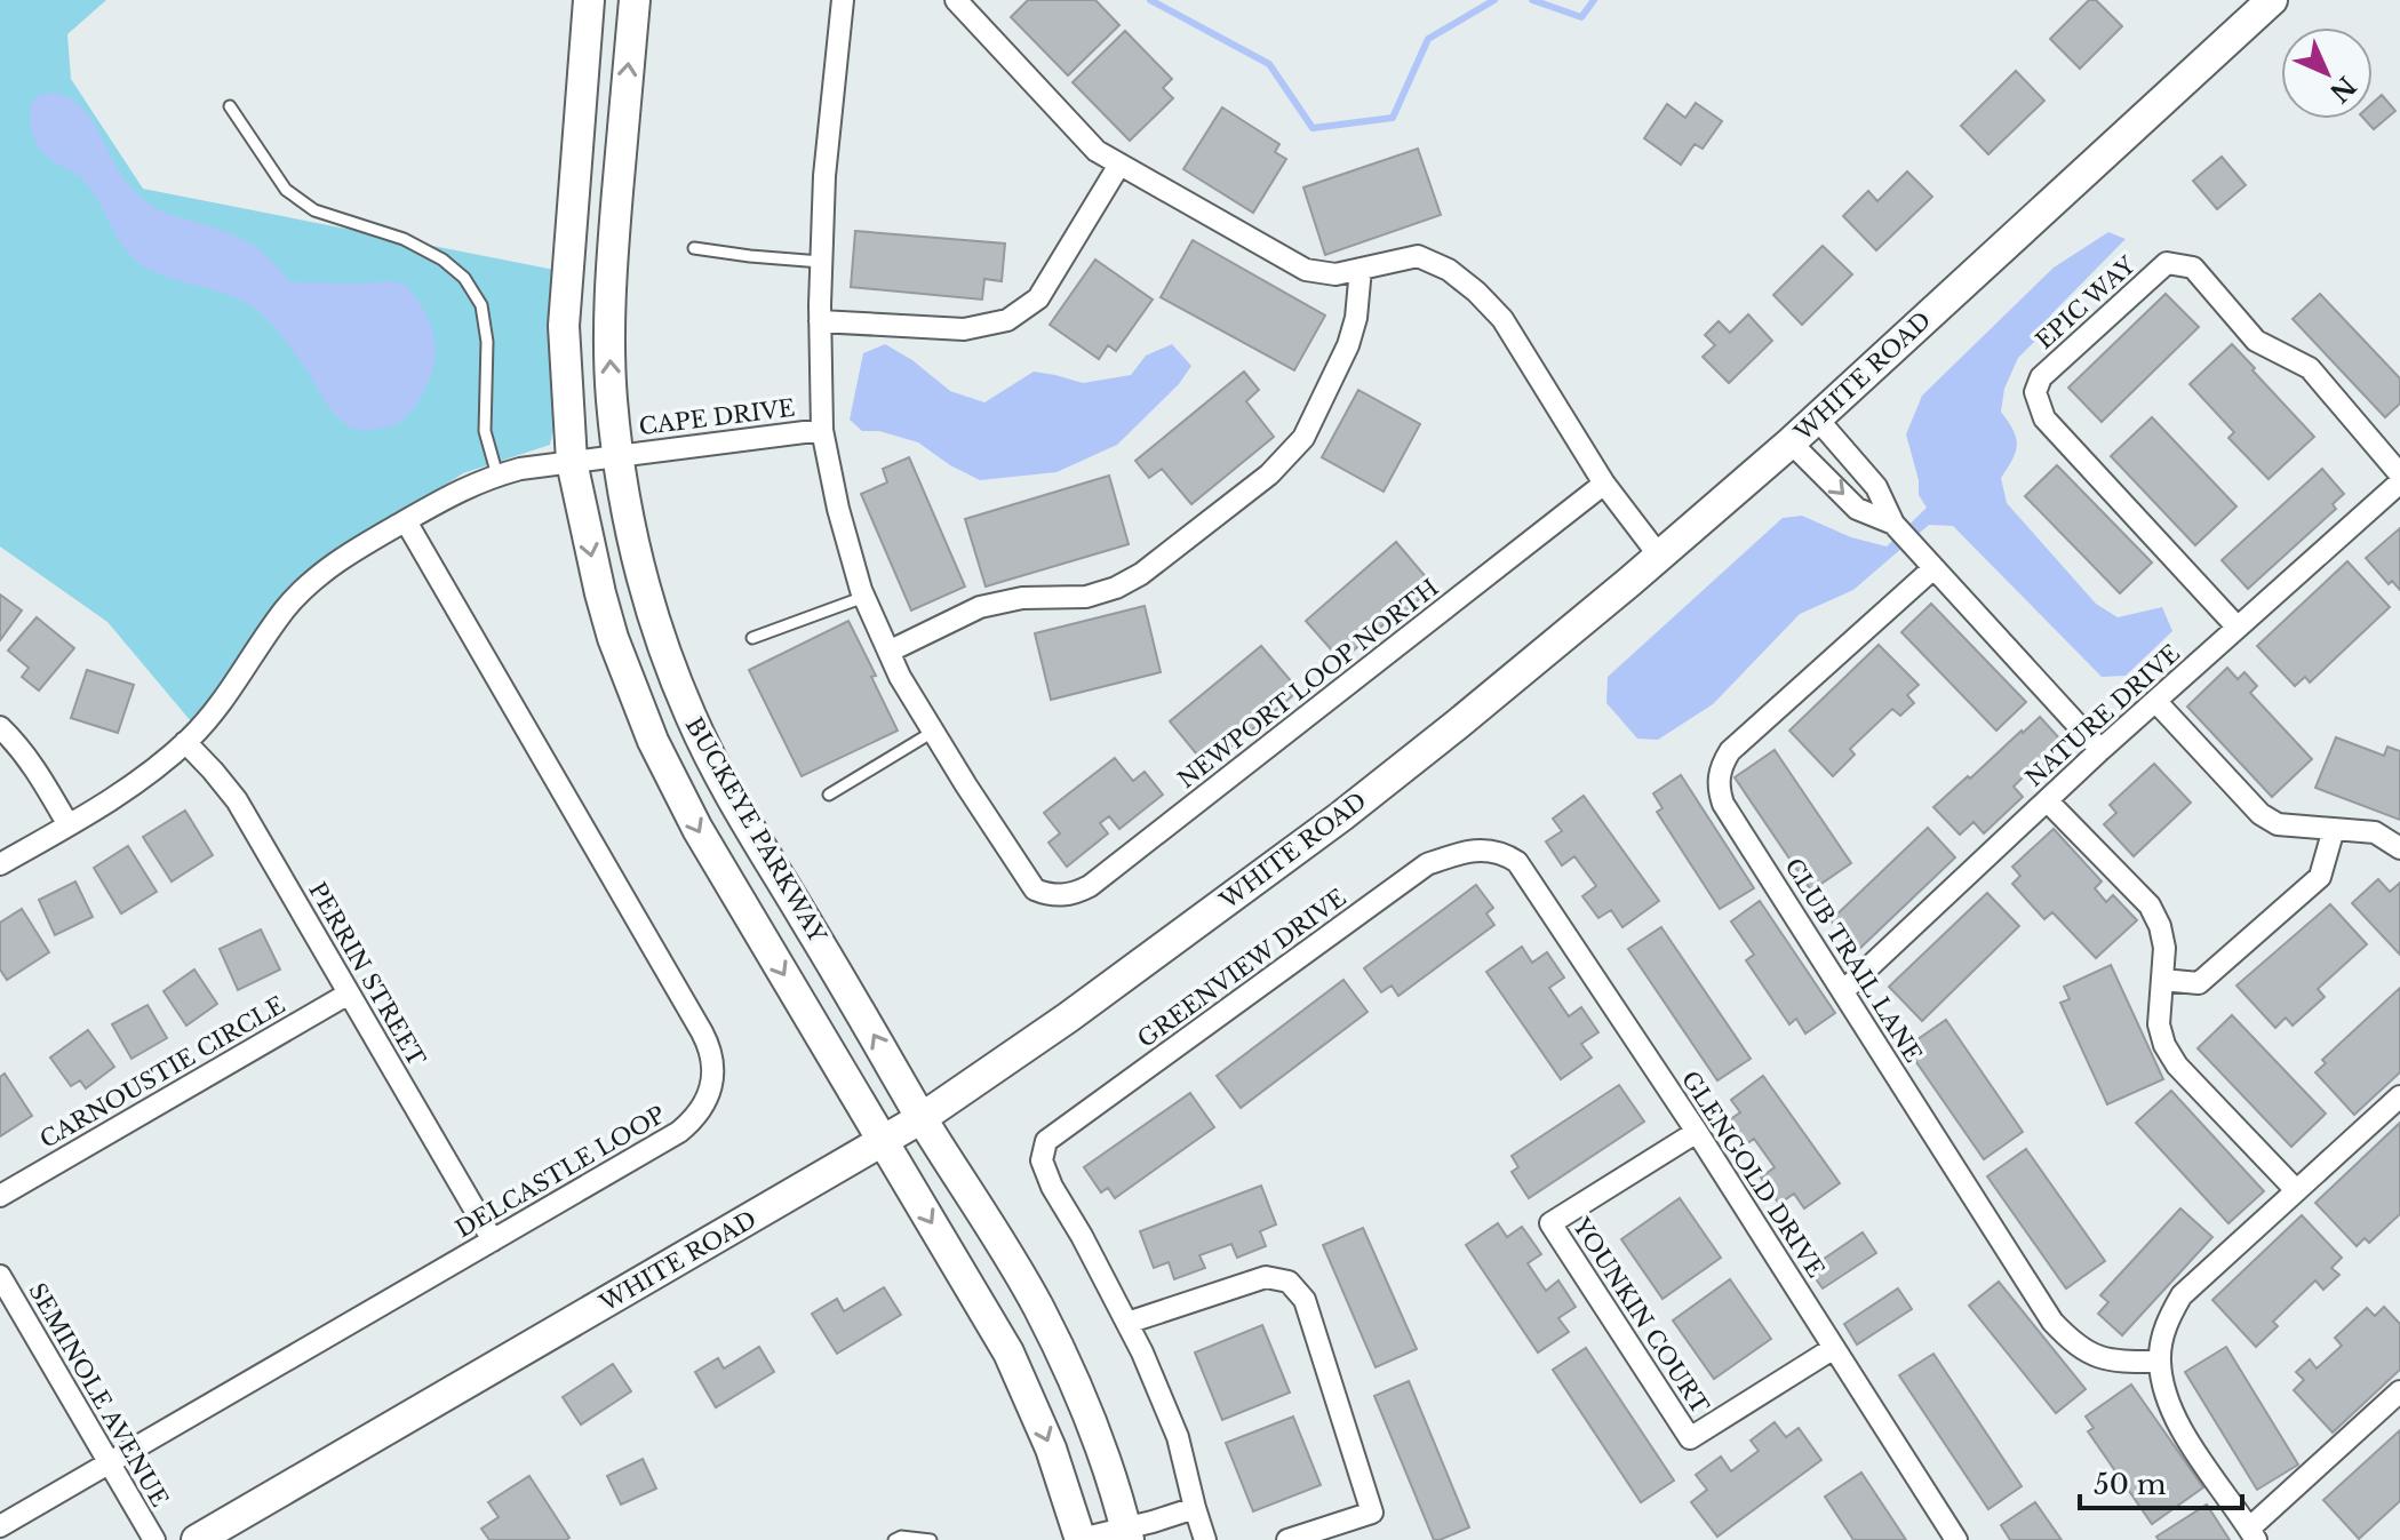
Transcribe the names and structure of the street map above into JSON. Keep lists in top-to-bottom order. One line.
{"streets":{"street":["EPIC WAY","WHITE ROAD","CAPE DRIVE","NEWPORT LOOP NORTH","NATURE DRIVE","BUCKEYE PARKWAY","CLUB TRAIL LANE","GREENVIEW DRIVE","PERRIN STREET","CARNOUSTIE CIRCLE","DELCASTLE LOOP","GLENGOLD DRIVE","YOUNKIN COURT","SEMINOLE AVENUE"]},"crossings":[["EPIC WAY","NATURE DRIVE"],["WHITE ROAD","BUCKEYE PARKWAY"],["CAPE DRIVE","BUCKEYE PARKWAY"],["CAPE DRIVE","PERRIN STREET"],["CAPE DRIVE","DELCASTLE LOOP"],["NATURE DRIVE","CLUB TRAIL LANE"],["GREENVIEW DRIVE","GLENGOLD DRIVE"],["PERRIN STREET","CARNOUSTIE CIRCLE"],["PERRIN STREET","DELCASTLE LOOP"],["DELCASTLE LOOP","SEMINOLE AVENUE"],["GLENGOLD DRIVE","YOUNKIN COURT"]],"scale_bar":"50 m","north":"bottom right"}
